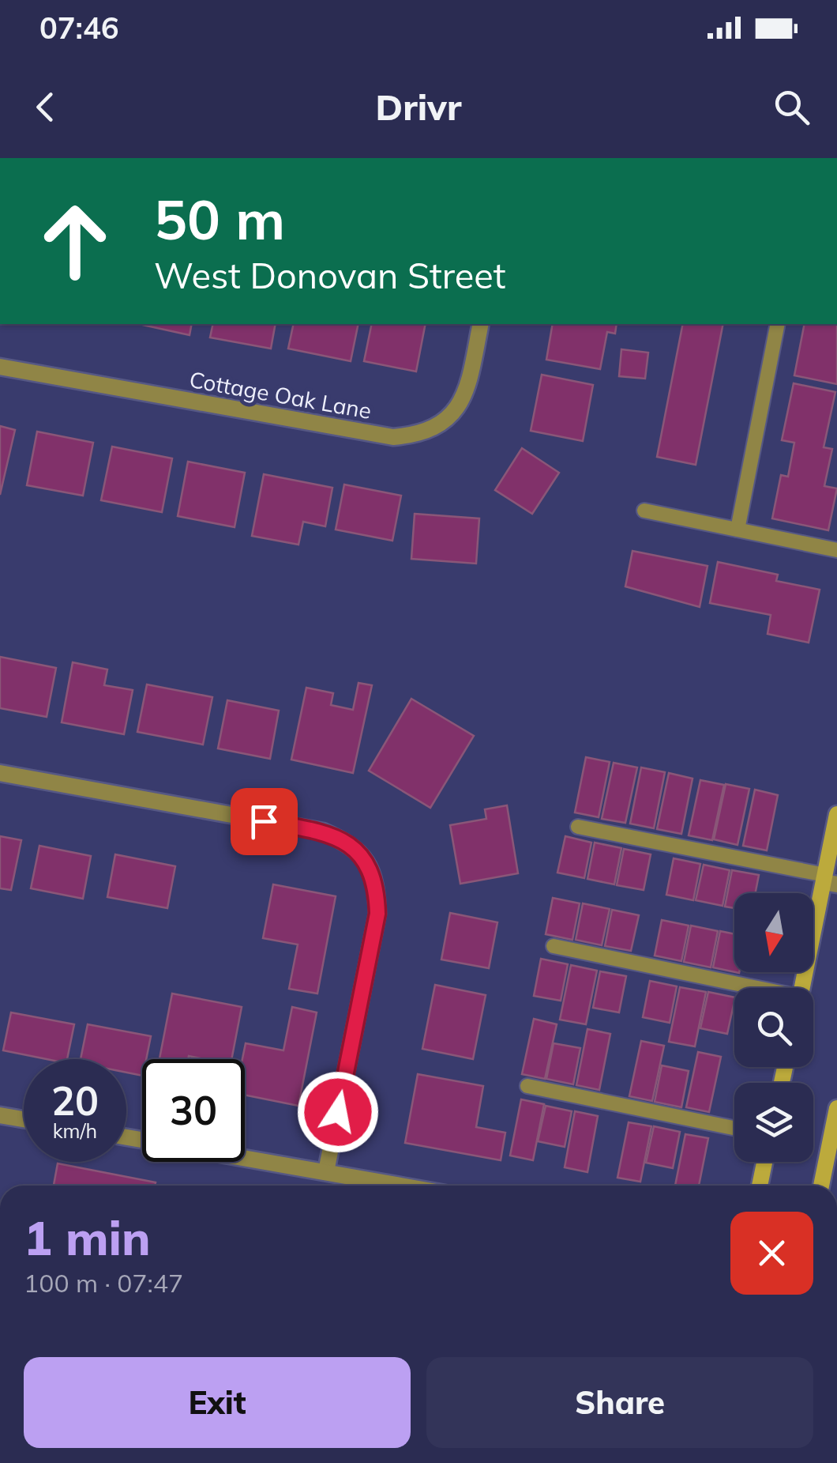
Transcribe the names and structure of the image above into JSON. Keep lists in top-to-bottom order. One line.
{"streets":{"street":["Cottage Oak Lane"]},"north":"bottom","page":{"status":"07:46","header":"Drivr","turn":["50 m","West Donovan Street"],"speed":"20 km/h","limit":"30","heading":["1 min","100 m · 07:47"],"buttons":["Exit","Share"]}}
